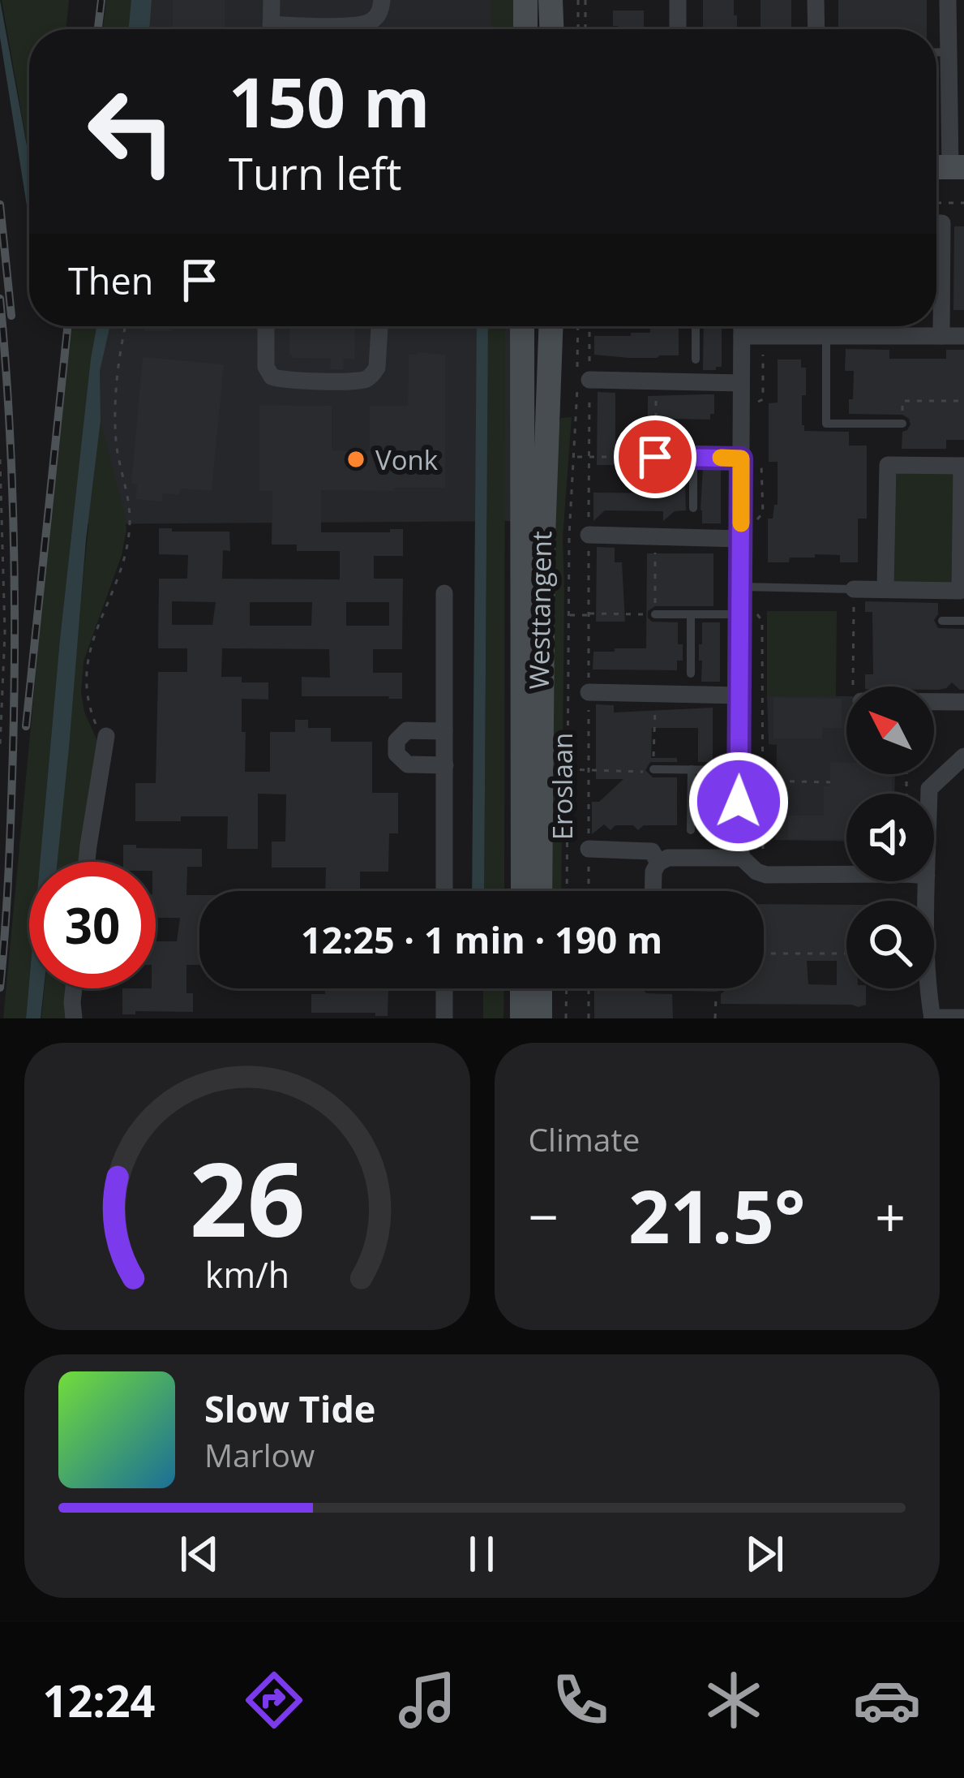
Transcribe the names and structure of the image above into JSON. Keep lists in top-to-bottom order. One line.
{"streets":{"main road":["Westtangent"],"path":["Eroslaan"]},"places":["Vonk"],"north":"top left","page":{"turn":["150 m","Turn left"],"then":"Then","limit":"30","trip":"12:25 · 1 min · 190 m","tile":"Climate","heat":["−","21.5°","+"],"song":["Slow Tide","Marlow"],"tabs":"12:24","gauge":["26","km/h"]}}
